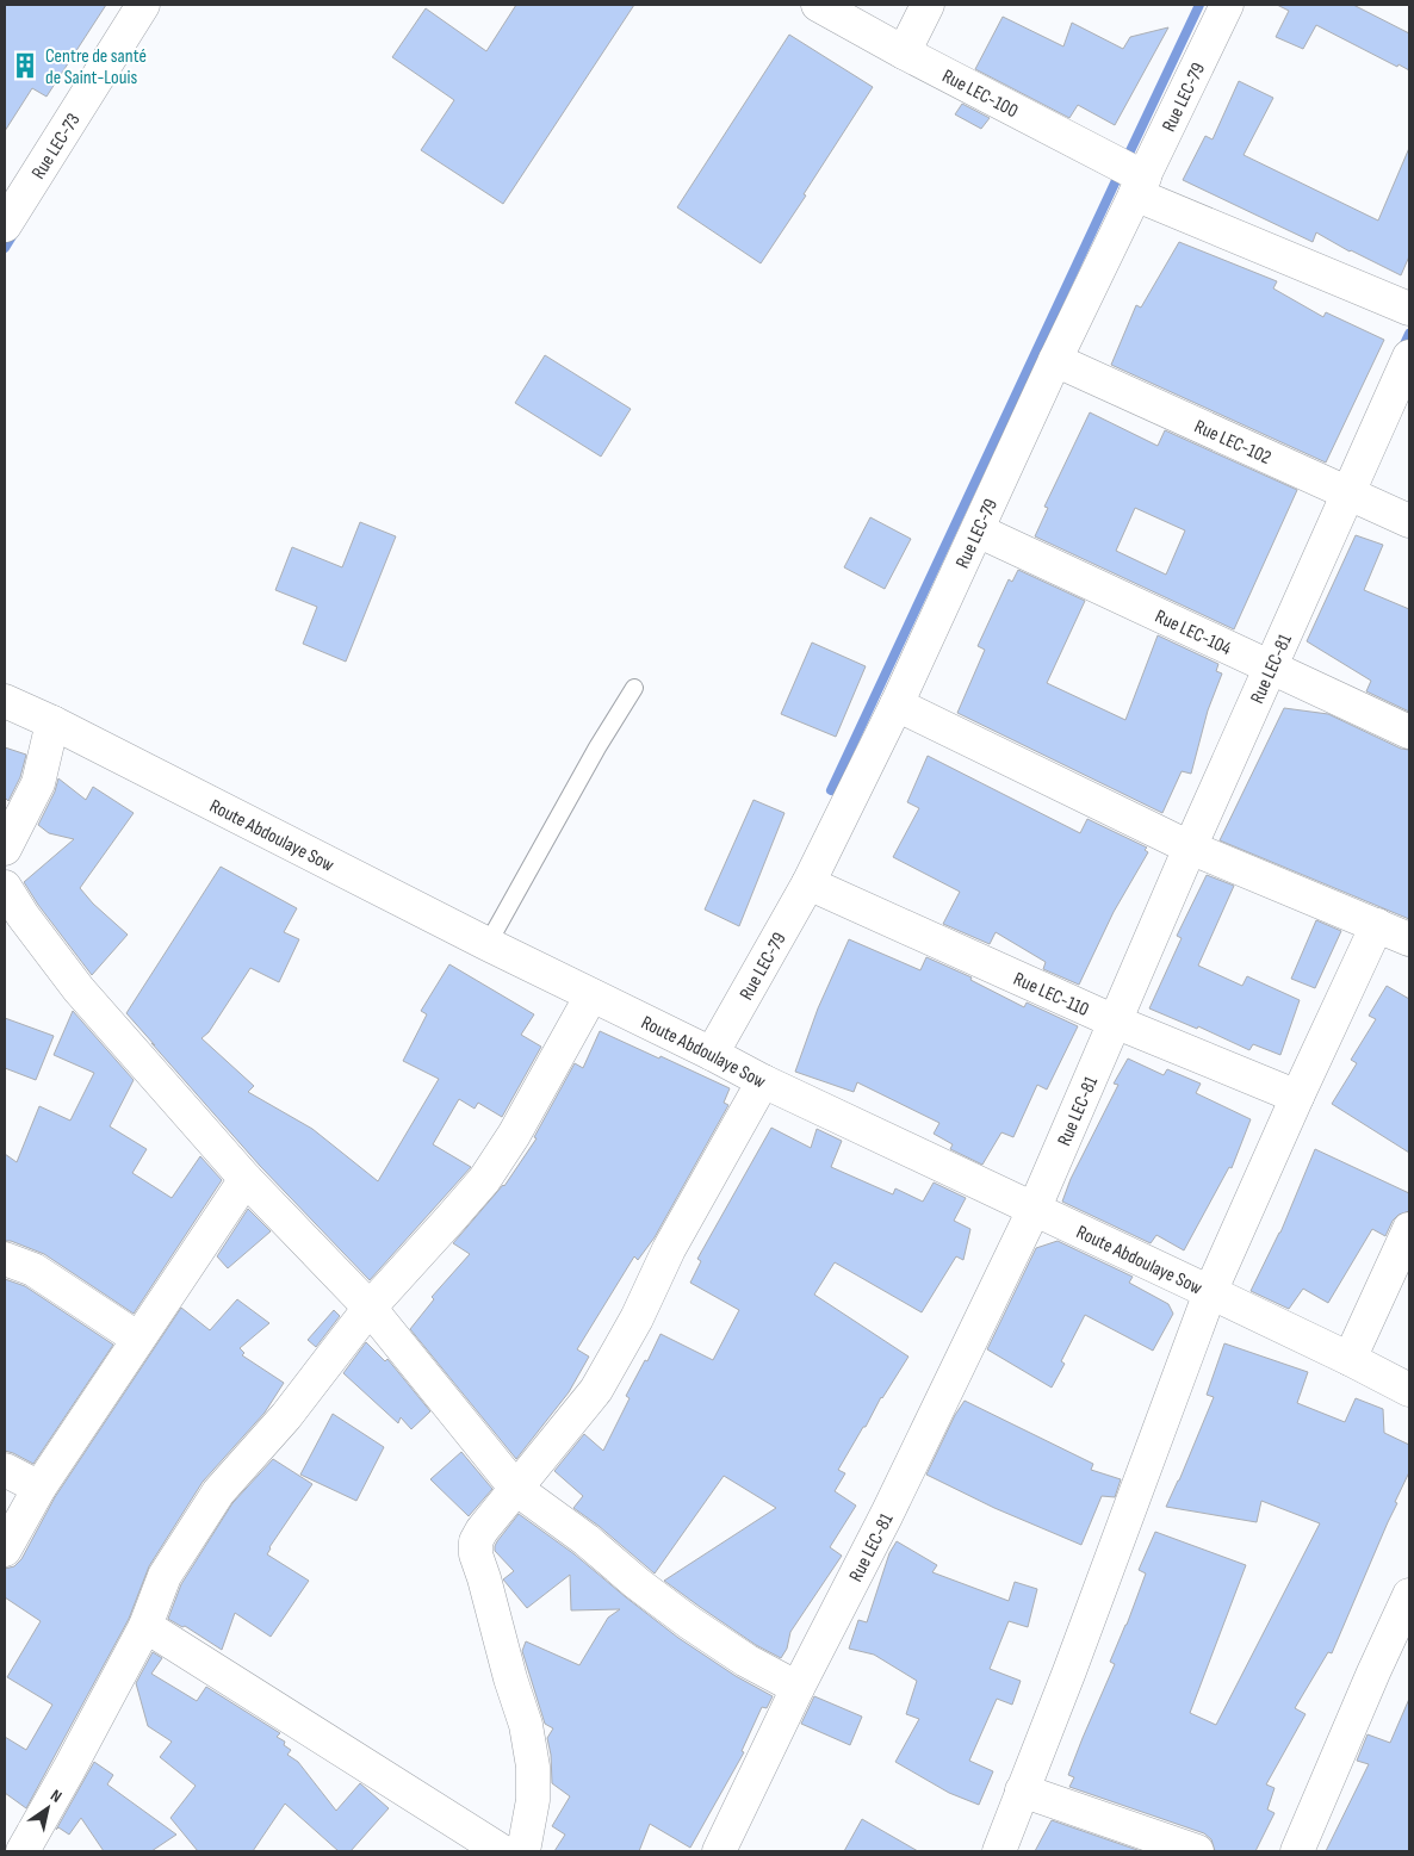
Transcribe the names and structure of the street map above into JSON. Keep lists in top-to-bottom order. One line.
{"streets":{"street":["Rue LEC-100","Rue LEC-79","Rue LEC-73","Rue LEC-102","Rue LEC-104","Rue LEC-81","Route Abdoulaye Sow","Rue LEC-110"]},"crossings":[["Rue LEC-100","Rue LEC-79"],["Rue LEC-79","Rue LEC-102"],["Rue LEC-79","Rue LEC-104"],["Rue LEC-79","Route Abdoulaye Sow"],["Rue LEC-79","Rue LEC-110"],["Rue LEC-102","Rue LEC-81"],["Rue LEC-104","Rue LEC-81"],["Rue LEC-81","Route Abdoulaye Sow"],["Rue LEC-81","Rue LEC-110"]],"places":{"building":["Centre de santé de Saint-Louis"]},"north":"top right"}
